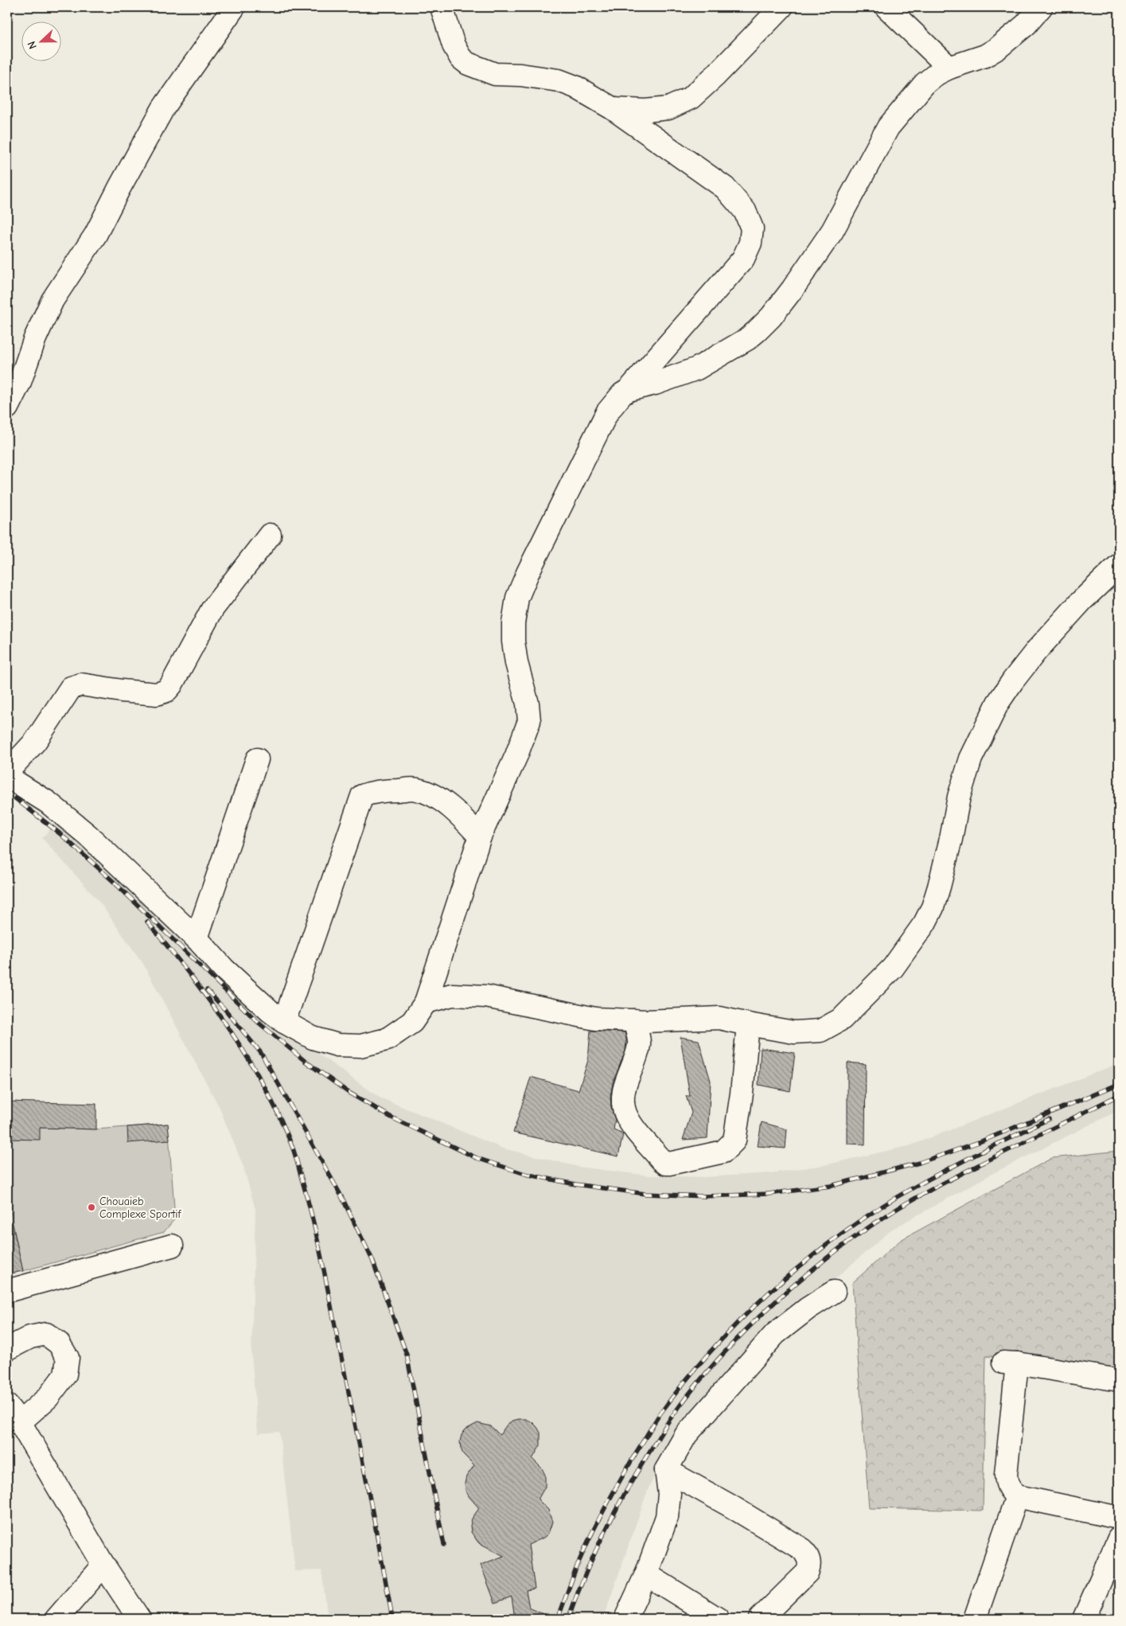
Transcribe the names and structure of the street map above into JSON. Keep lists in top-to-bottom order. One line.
{"places":["Chouaieb Complexe Sportif"],"north":"left"}
